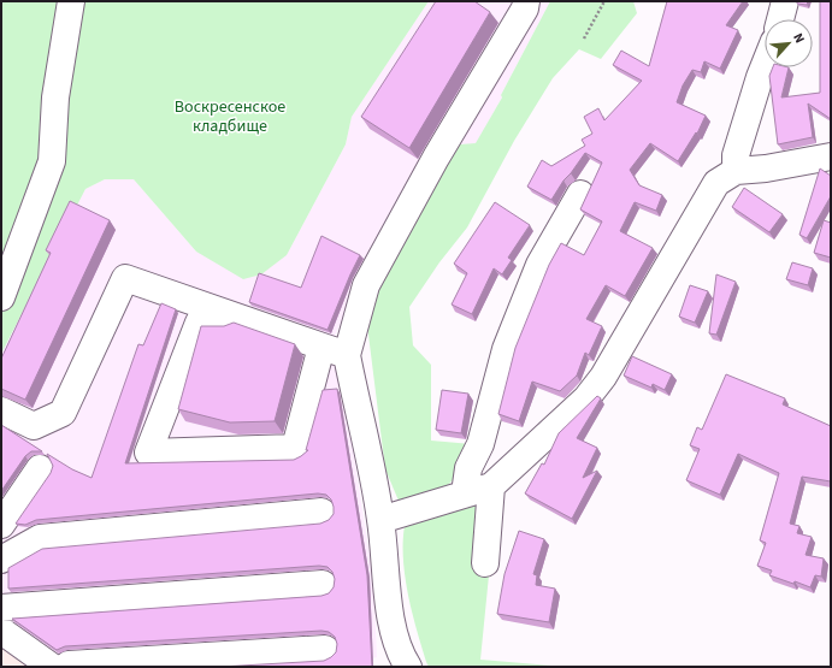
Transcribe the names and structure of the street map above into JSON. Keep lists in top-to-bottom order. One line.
{"parks":["Воскресенское кладбище"],"north":"top right"}
